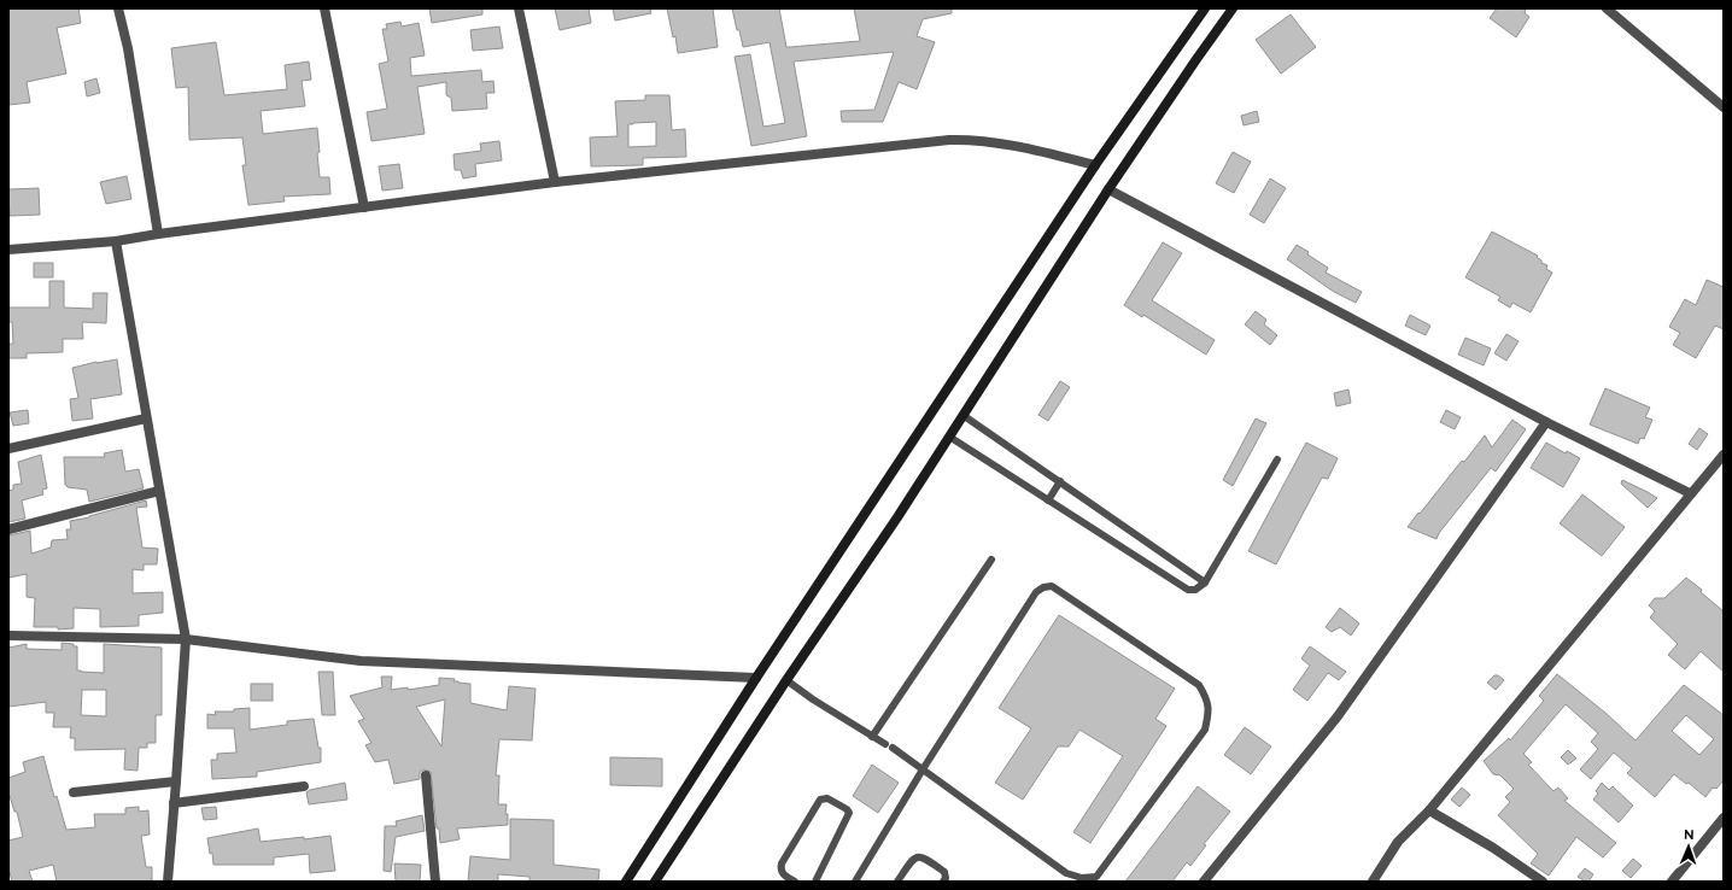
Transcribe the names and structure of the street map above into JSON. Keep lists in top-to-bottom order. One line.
{"north":"top"}
